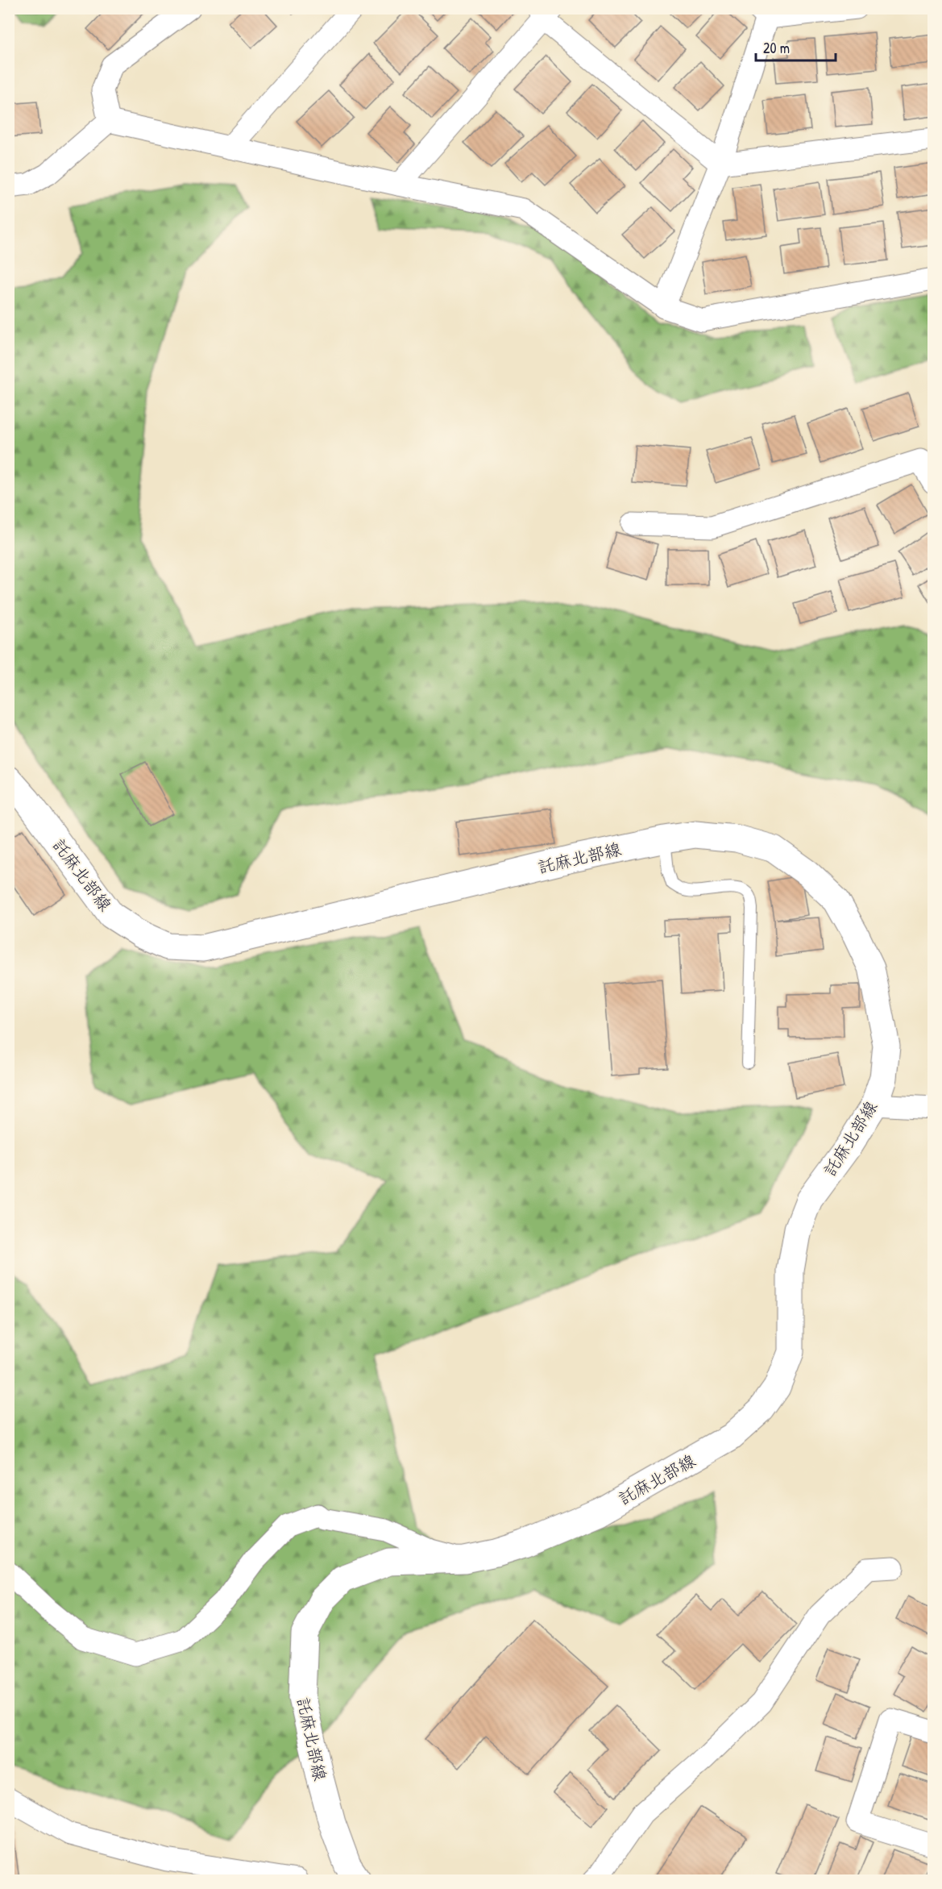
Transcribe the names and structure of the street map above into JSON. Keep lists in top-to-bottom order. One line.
{"streets":{"main road":["託麻北部線"]},"scale_bar":"20 m"}
